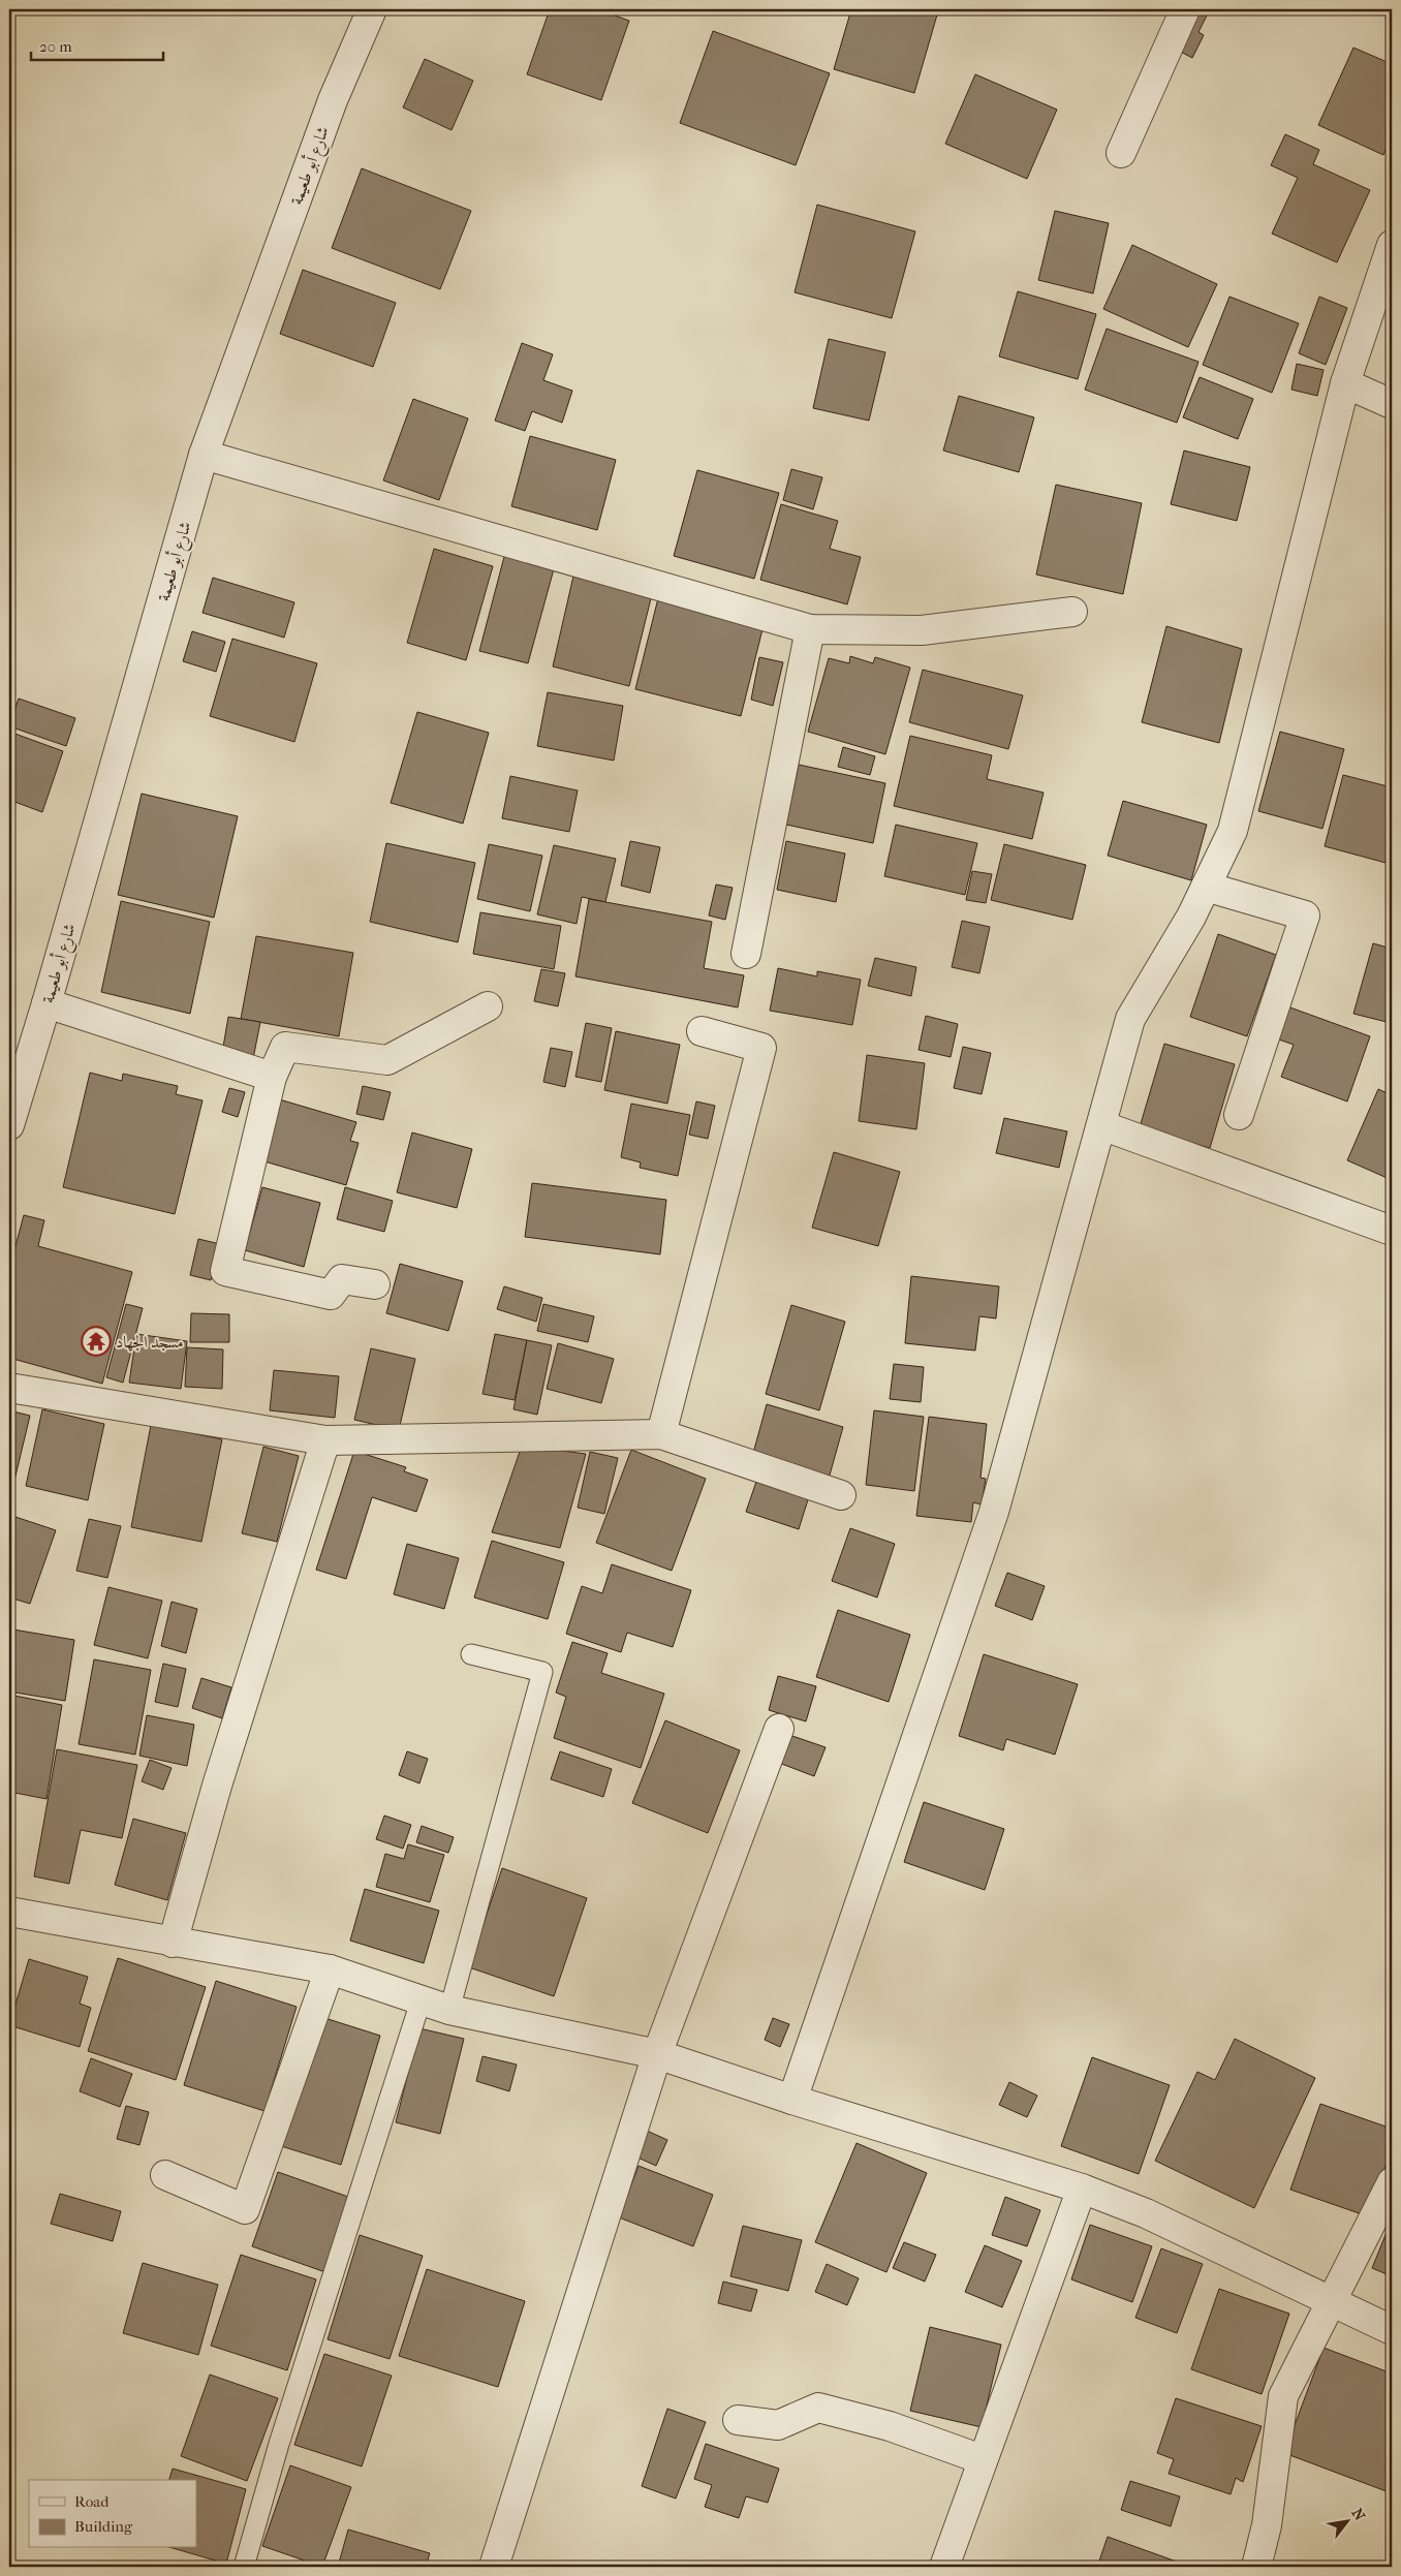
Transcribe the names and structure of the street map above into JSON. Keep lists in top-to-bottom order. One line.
{"streets":{"street":["شارع أبو طعيمة"]},"places":{"temple":["مسجد الجهاد"]},"legend":["Road","Building"],"scale_bar":"20 m","north":"top right"}
